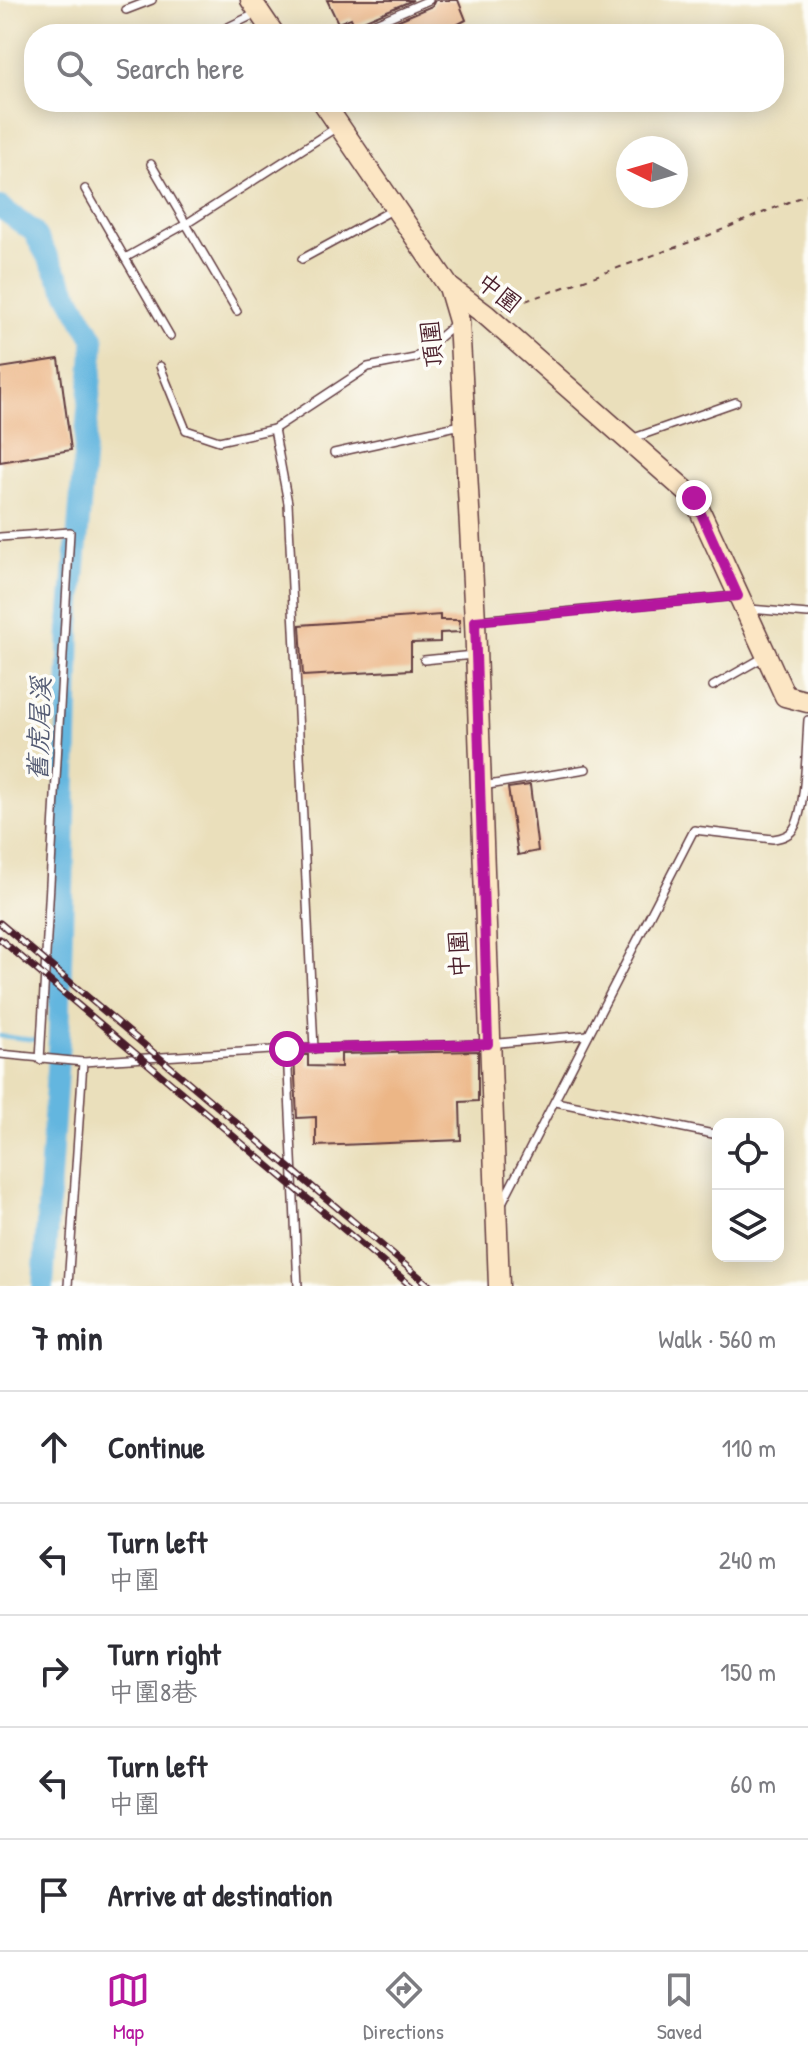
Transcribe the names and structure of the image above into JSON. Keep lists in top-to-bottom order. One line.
{"streets":{"street":["中圍","頂圍"]},"crossings":[["中圍","頂圍"]],"water":["舊虎尾溪"],"north":"left","page":{"search":"Search here","heading":["7 min","Walk · 560 m"],"list":[["Continue","110 m"],["Turn left","中圍","240 m"],["Turn right","中圍8巷","150 m"],["Turn left","中圍","60 m"],"Arrive at destination"],"nav":["Map","Directions","Saved"]}}
